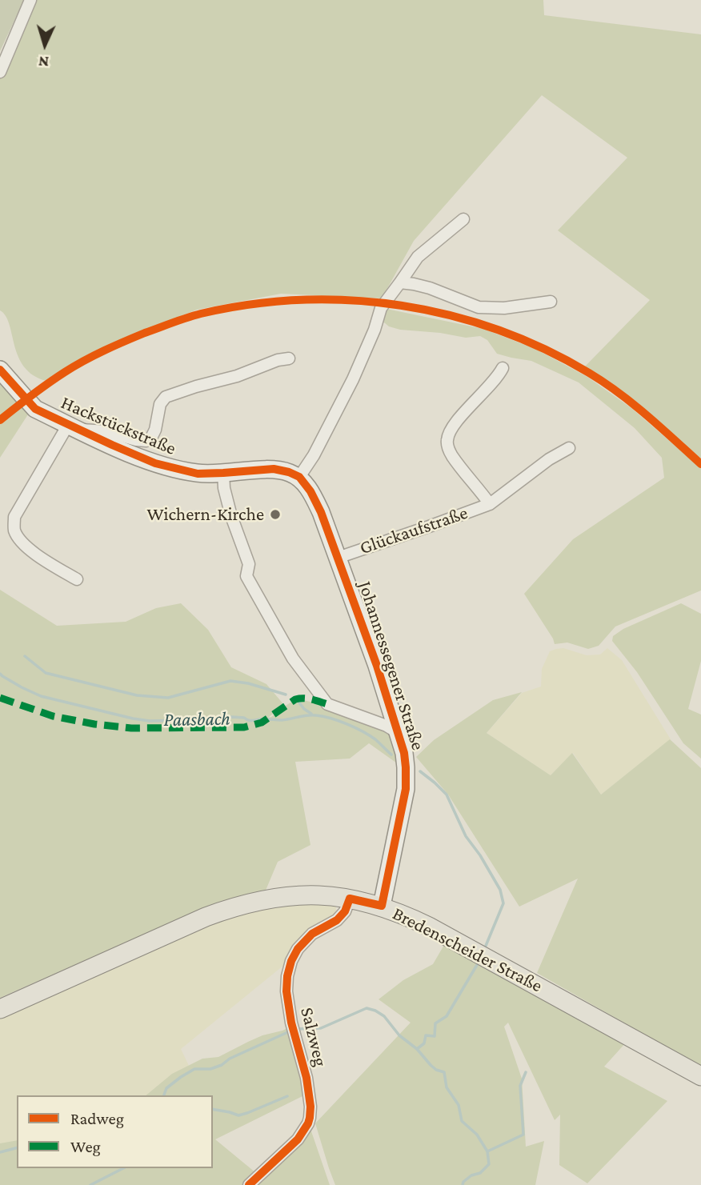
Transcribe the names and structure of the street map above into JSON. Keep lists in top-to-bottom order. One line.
{"streets":{"main road":["Bredenscheider Straße"],"street":["Hackstückstraße","Glückaufstraße","Johannessegener Straße","Salzweg"]},"crossings":[["Hackstückstraße","Johannessegener Straße"],["Glückaufstraße","Johannessegener Straße"],["Johannessegener Straße","Bredenscheider Straße"],["Bredenscheider Straße","Salzweg"]],"water":["Paasbach"],"places":["Wichern-Kirche"],"legend":["Radweg","Weg"],"north":"bottom"}
